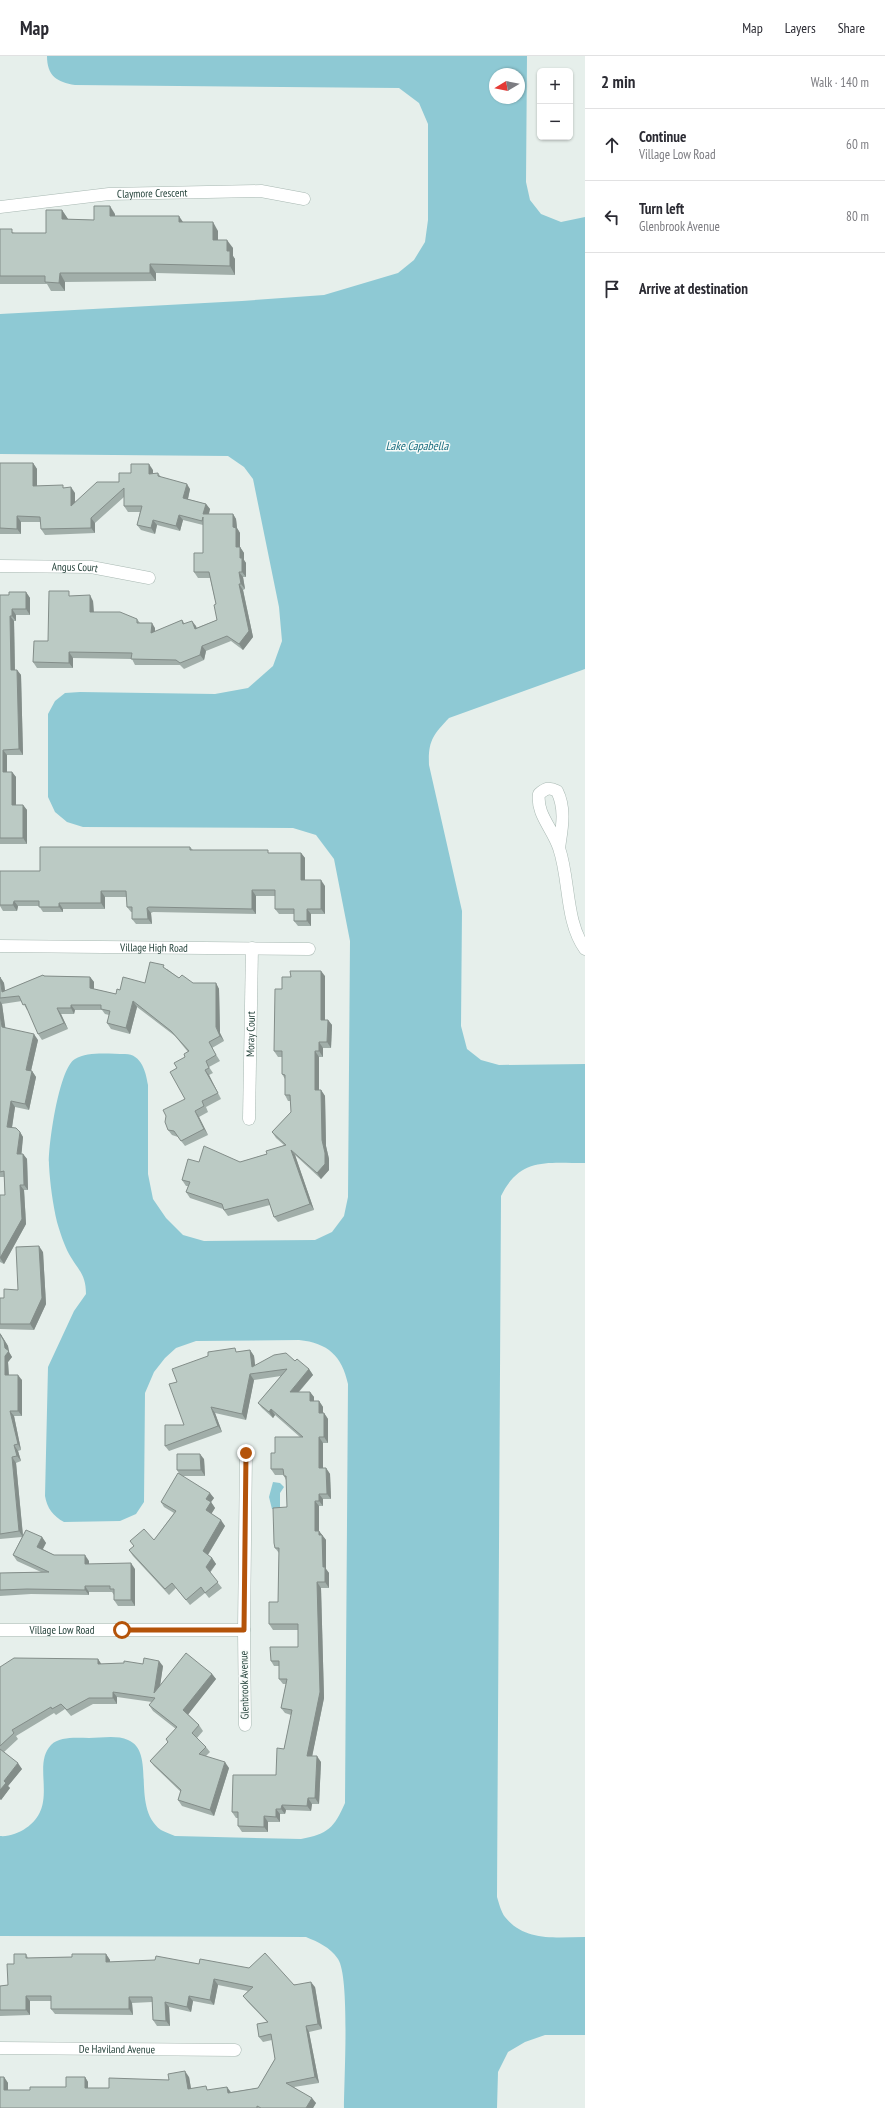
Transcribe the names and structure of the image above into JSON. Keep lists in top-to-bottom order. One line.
{"streets":{"street":["Claymore Crescent","Angus Court","Village High Road","Moray Court","Village Low Road","Glenbrook Avenue","De Haviland Avenue"]},"crossings":[["Village High Road","Moray Court"],["Village Low Road","Glenbrook Avenue"]],"water":["Lake Capabella"],"north":"left","page":{"header":"Map","nav":["Map","Layers","Share"],"heading":["2 min","Walk · 140 m"],"map_buttons":["+","−"],"list":[["Continue","Village Low Road","60 m"],["Turn left","Glenbrook Avenue","80 m"],"Arrive at destination"]}}
